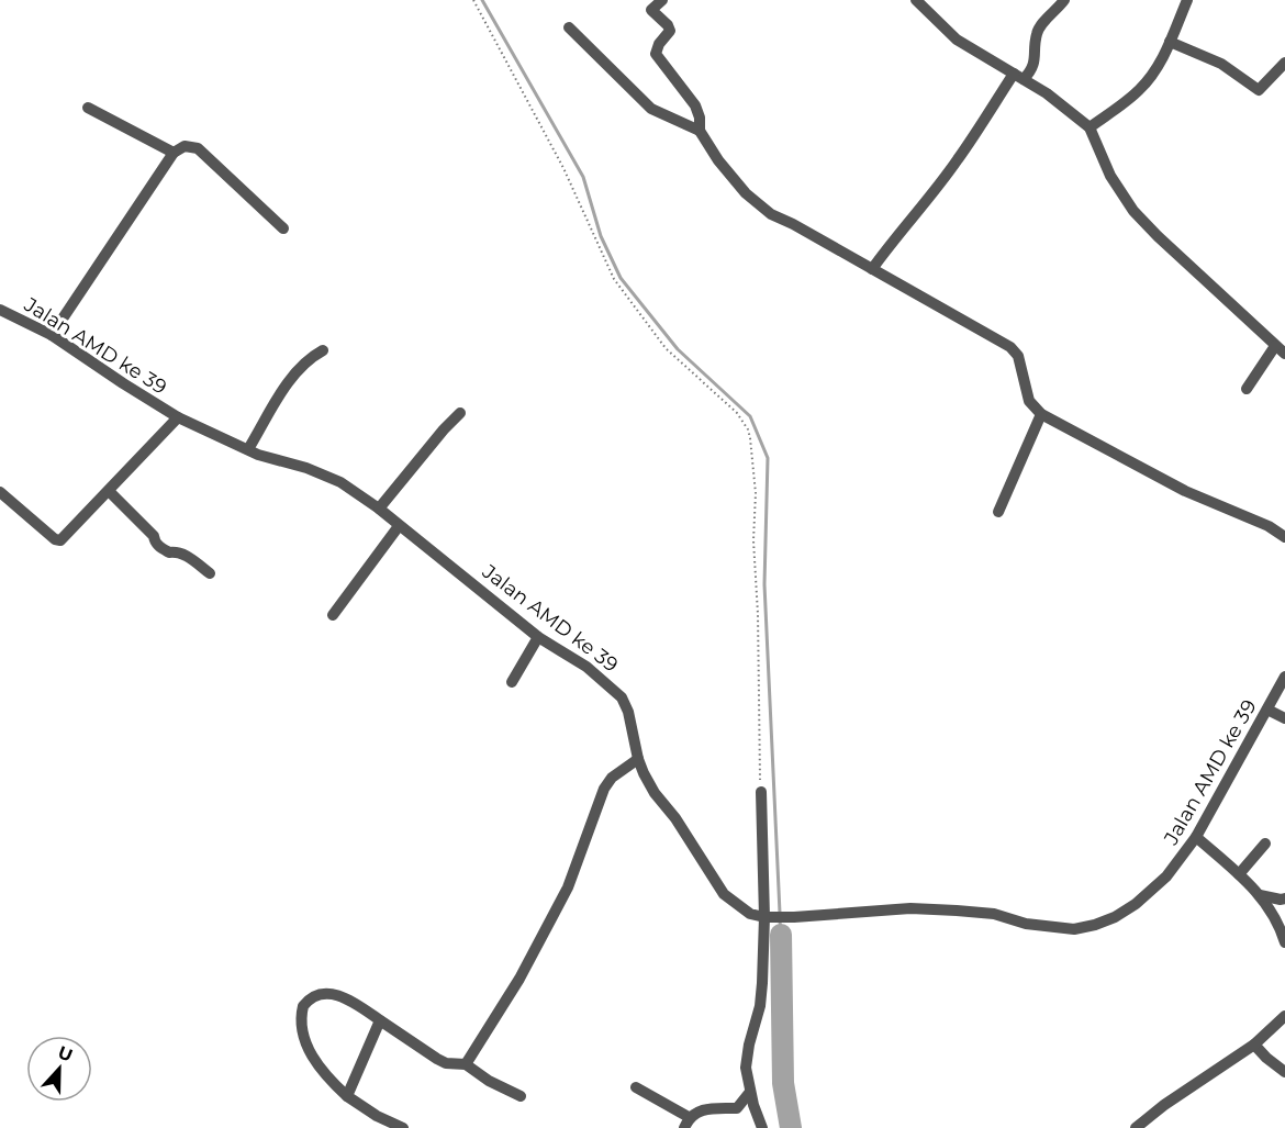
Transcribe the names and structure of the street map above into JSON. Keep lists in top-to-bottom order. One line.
{"streets":{"street":["Jalan AMD ke 39"]},"north":"top"}
